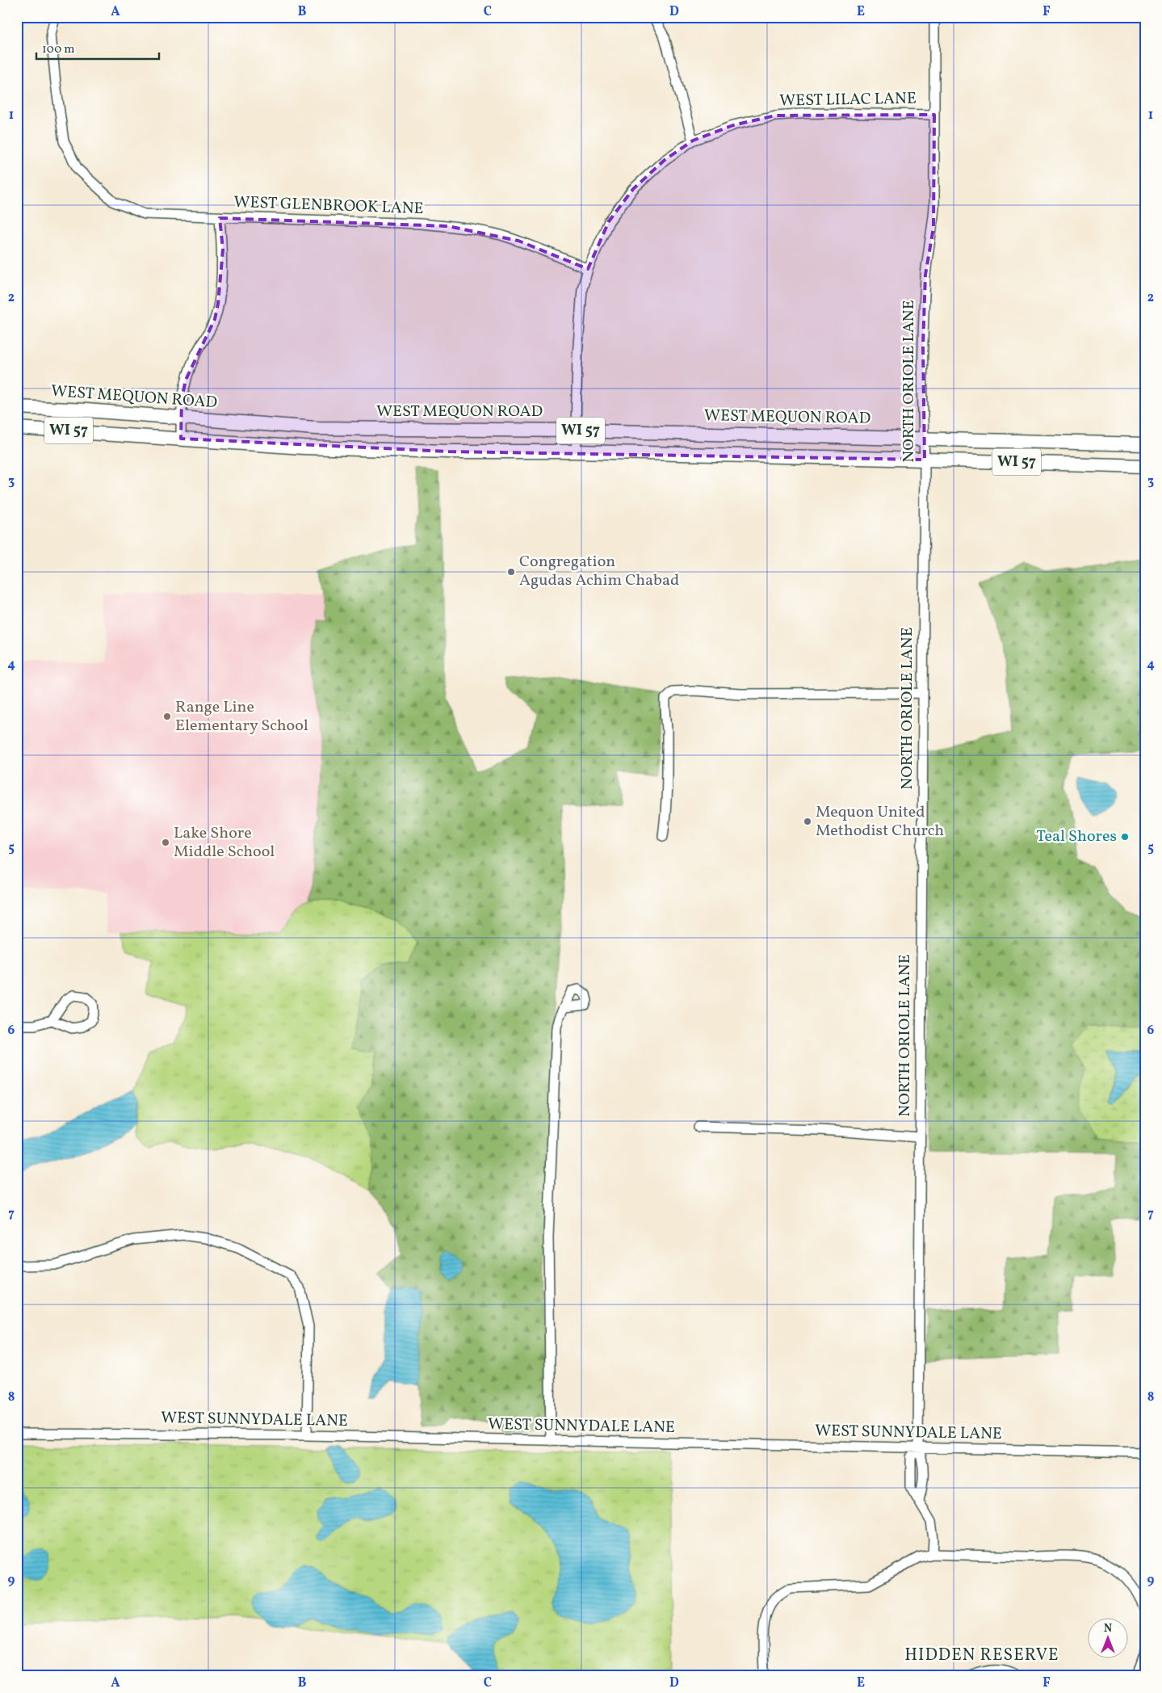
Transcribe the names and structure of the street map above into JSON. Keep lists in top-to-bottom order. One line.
{"streets":{"main road":["WEST MEQUON ROAD","WI 57"],"street":["WEST LILAC LANE","WEST GLENBROOK LANE","NORTH ORIOLE LANE","WEST SUNNYDALE LANE"]},"crossings":[["WEST LILAC LANE","WEST GLENBROOK LANE"],["WEST LILAC LANE","NORTH ORIOLE LANE"],["WEST LILAC LANE","WEST MEQUON ROAD"],["WEST LILAC LANE","WI 57"],["NORTH ORIOLE LANE","WEST MEQUON ROAD"],["NORTH ORIOLE LANE","WI 57"],["NORTH ORIOLE LANE","WEST SUNNYDALE LANE"]],"districts":["HIDDEN RESERVE"],"places":["Congregation Agudas Achim Chabad","Range Line Elementary School","Mequon United Methodist Church","Teal Shores","Lake Shore Middle School"],"scale_bar":"100 m","north":"top","grid":{"columns":["A","B","C","D","E","F"],"rows":["1","2","3","4","5","6","7","8","9"]}}
